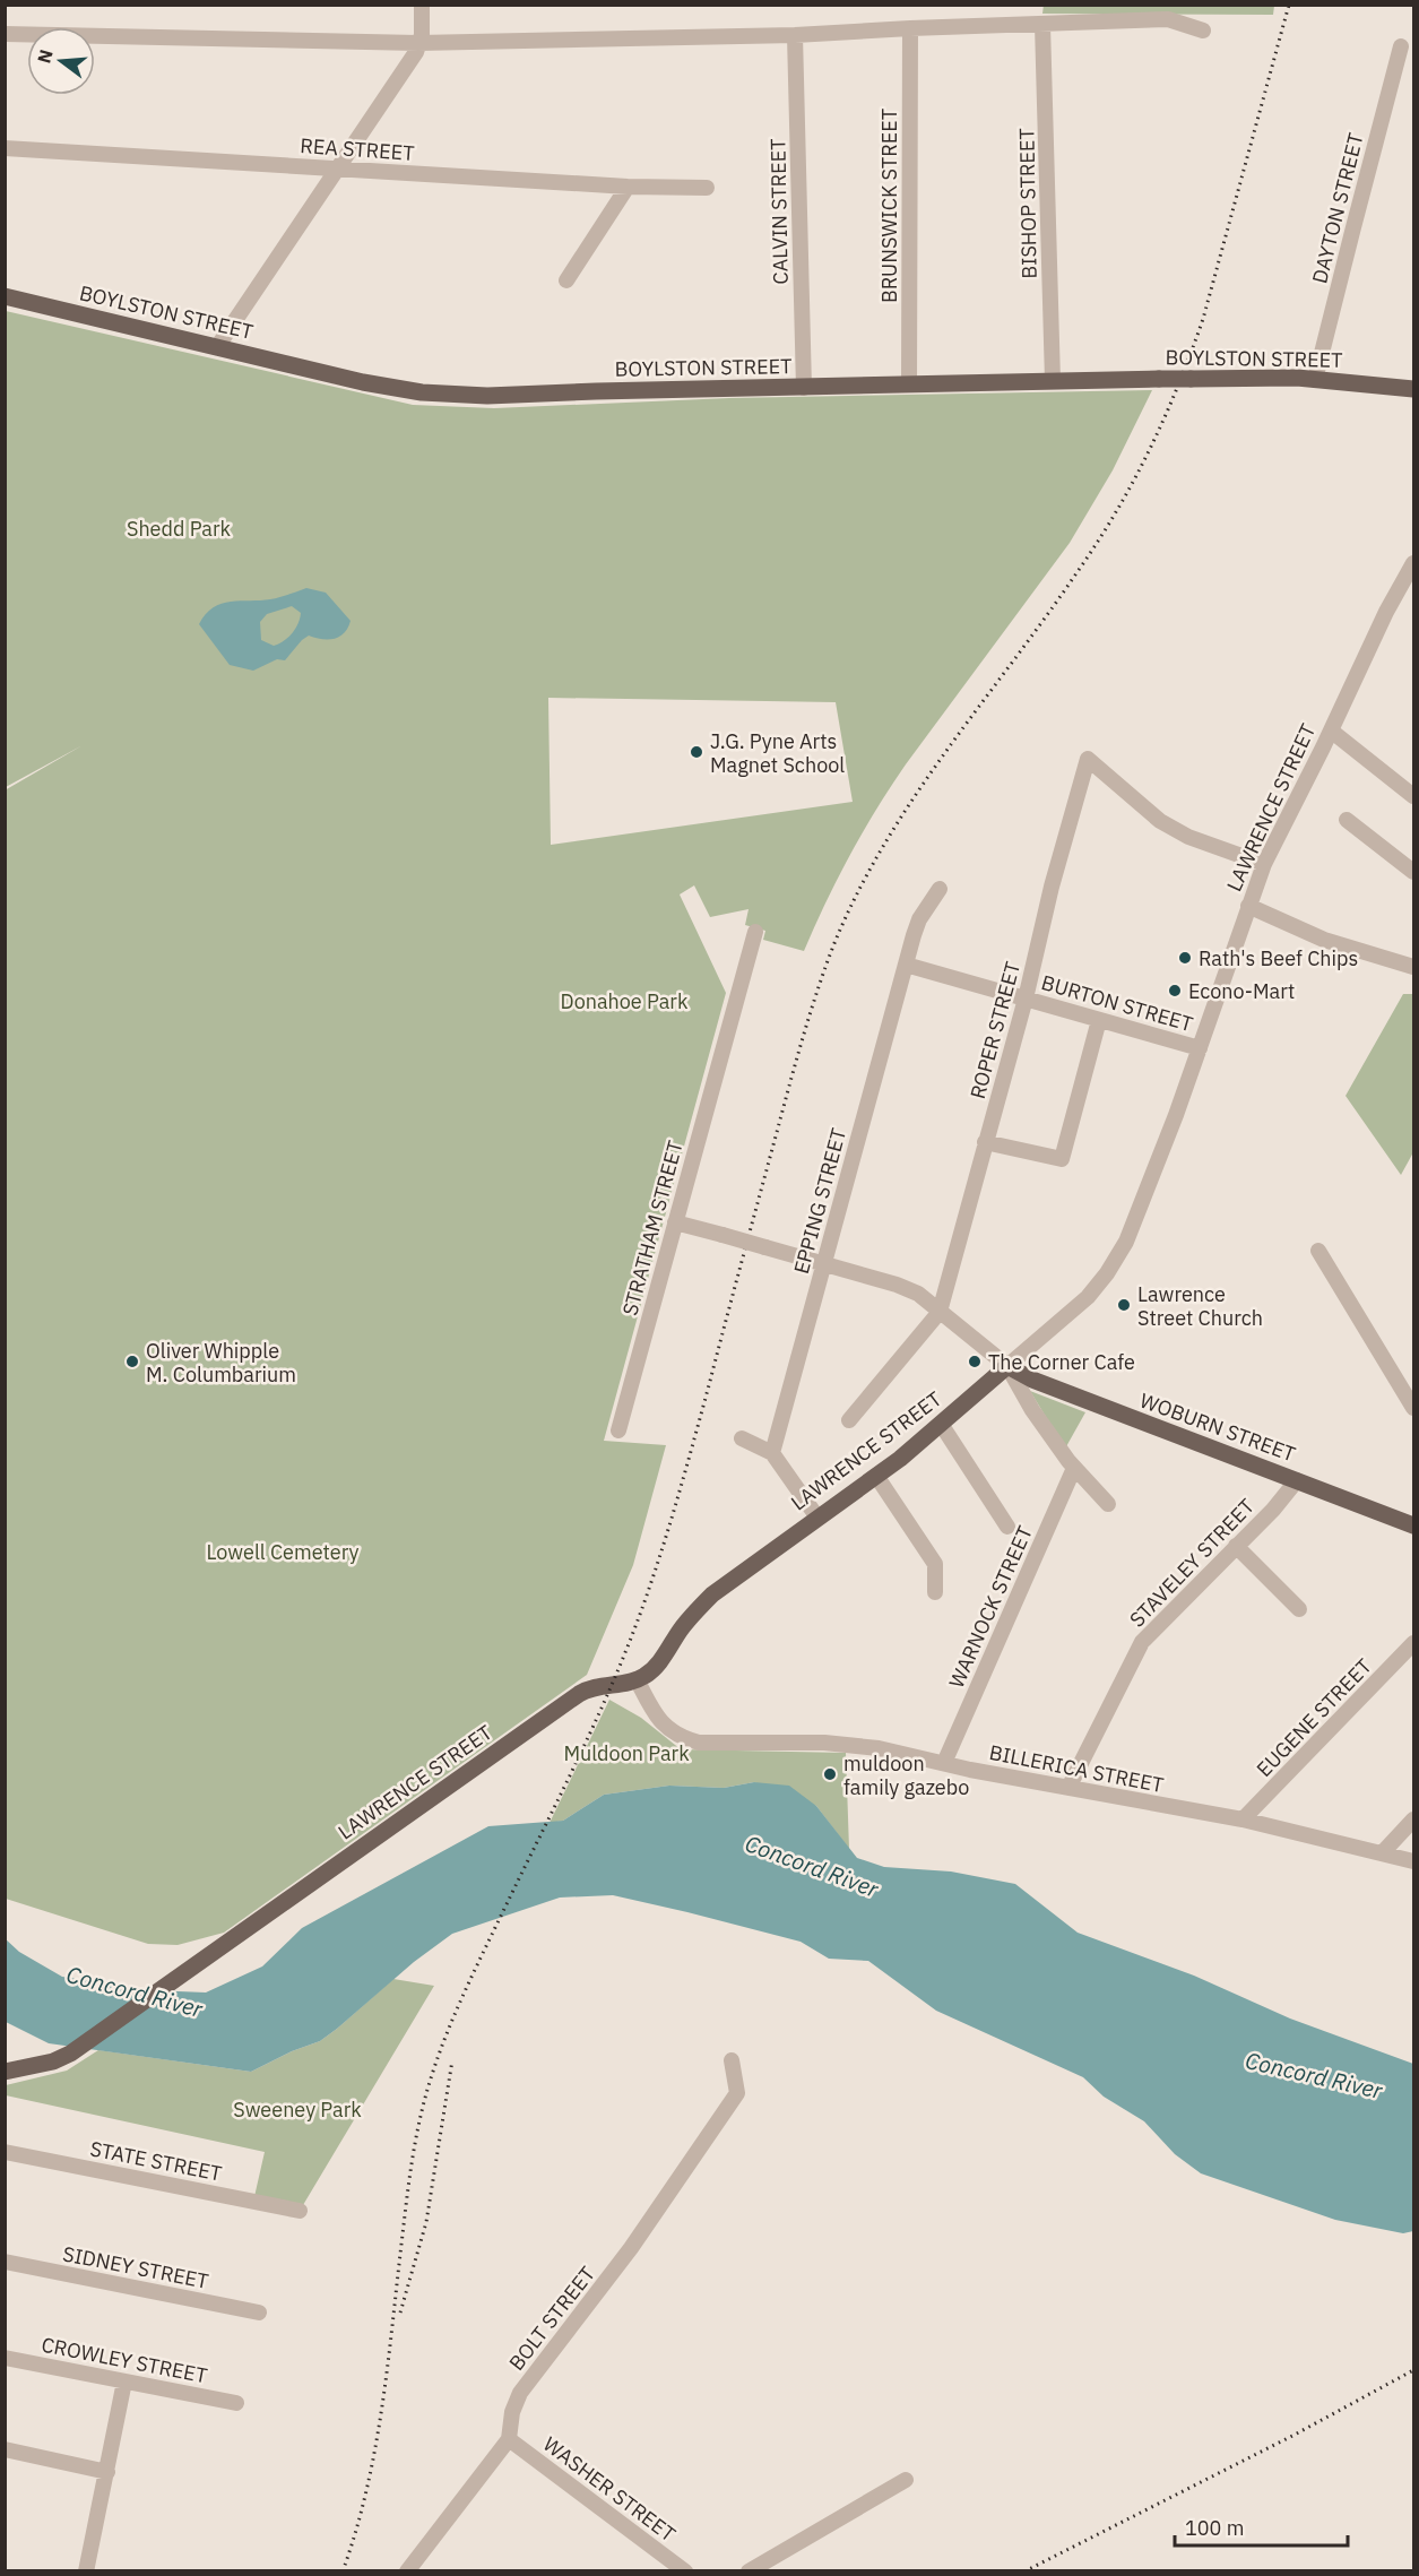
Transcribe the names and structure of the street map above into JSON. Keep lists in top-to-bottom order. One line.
{"streets":{"main road":["BOYLSTON STREET","LAWRENCE STREET","WOBURN STREET"],"street":["REA STREET","BISHOP STREET","BRUNSWICK STREET","DAYTON STREET","CALVIN STREET","BURTON STREET","ROPER STREET","EPPING STREET","STRATHAM STREET","STAVELEY STREET","WARNOCK STREET","EUGENE STREET","BILLERICA STREET","STATE STREET","SIDNEY STREET","BOLT STREET","CROWLEY STREET","WASHER STREET"]},"crossings":[["BISHOP STREET","BOYLSTON STREET"],["BRUNSWICK STREET","BOYLSTON STREET"],["DAYTON STREET","BOYLSTON STREET"],["CALVIN STREET","BOYLSTON STREET"],["LAWRENCE STREET","BURTON STREET"],["LAWRENCE STREET","ROPER STREET"],["LAWRENCE STREET","WOBURN STREET"],["LAWRENCE STREET","BILLERICA STREET"],["BURTON STREET","ROPER STREET"],["BURTON STREET","EPPING STREET"],["WOBURN STREET","STAVELEY STREET"],["STAVELEY STREET","BILLERICA STREET"],["WARNOCK STREET","BILLERICA STREET"],["EUGENE STREET","BILLERICA STREET"],["BOLT STREET","WASHER STREET"]],"water":["Concord River"],"parks":["Shedd Park","Donahoe Park","Lowell Cemetery","Muldoon Park","Sweeney Park"],"places":["J.G. Pyne Arts Magnet School","Rath's Beef Chips","Econo-Mart","Lawrence Street Church","Oliver Whipple M. Columbarium","The Corner Cafe","muldoon family gazebo"],"scale_bar":"100 m","north":"left"}
